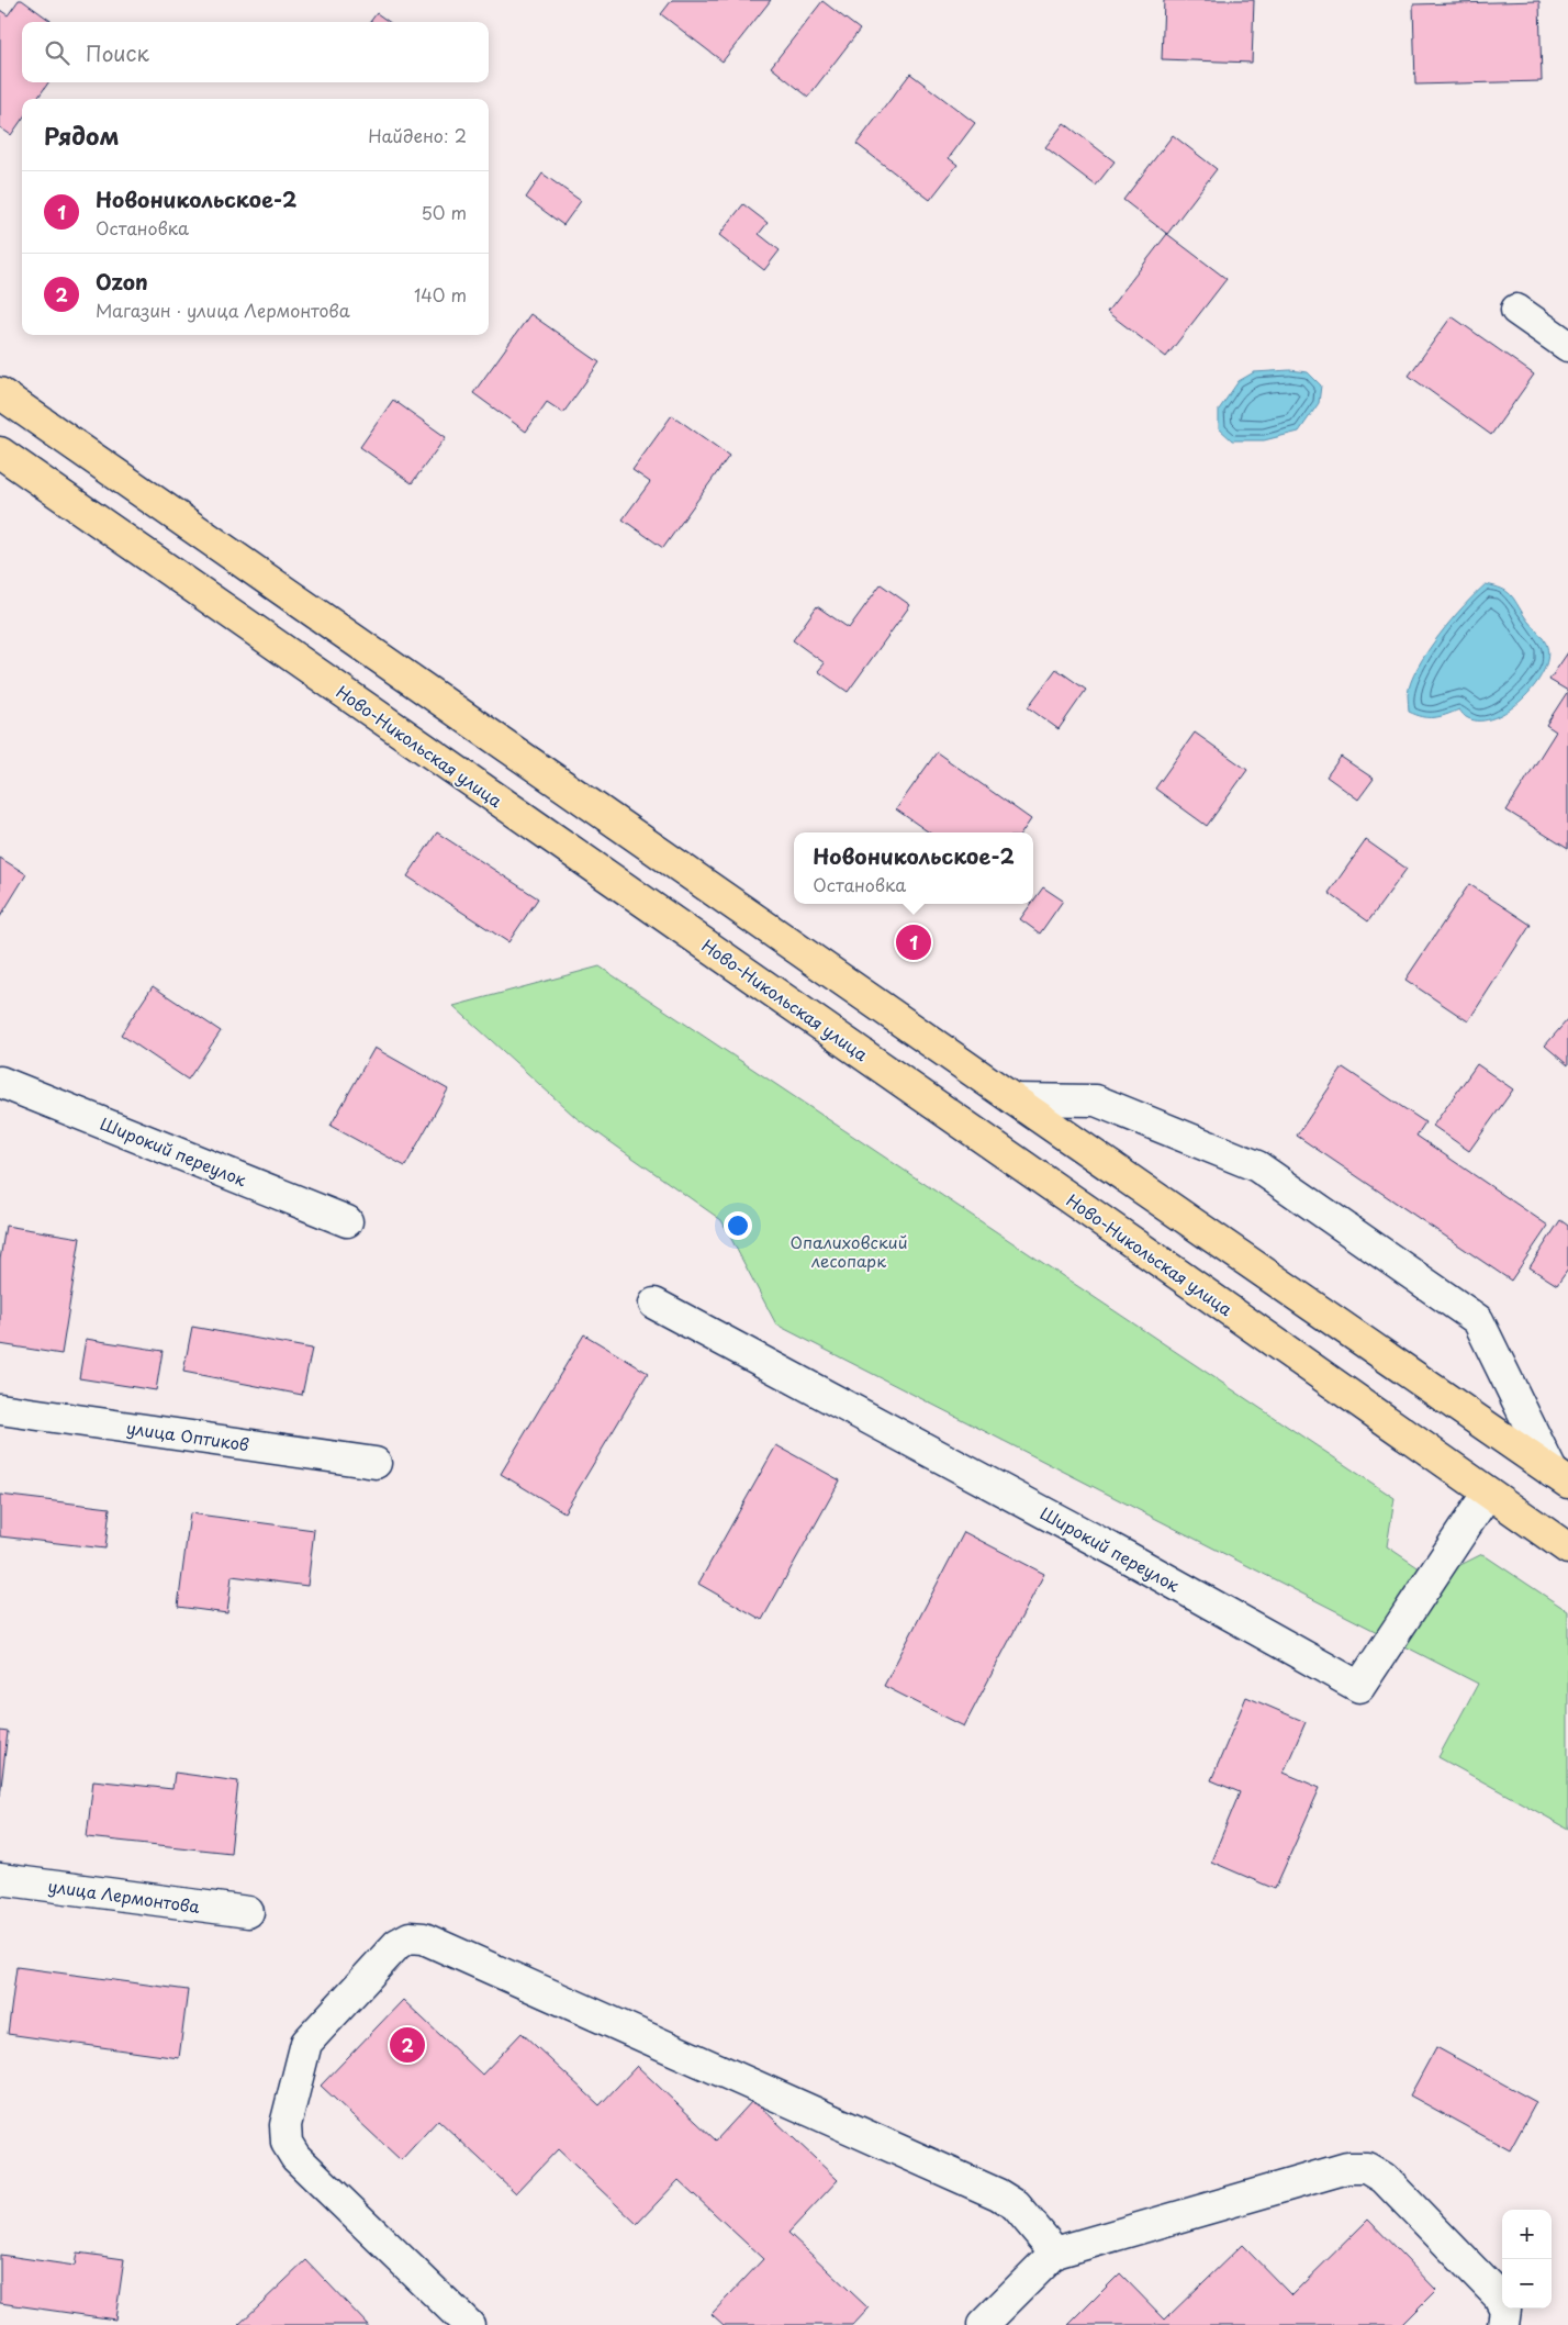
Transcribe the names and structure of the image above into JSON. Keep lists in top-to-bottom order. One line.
{"streets":{"main road":["Ново-Никольская улица"],"street":["Широкий переулок","улица Оптиков","улица Лермонтова"]},"crossings":[["Ново-Никольская улица","Широкий переулок"]],"parks":["Опалиховский лесопарк"],"page":{"search":"Поиск","heading":["Рядом","Найдено: 2"],"list":[{"mark":"1","name":"Новоникольское-2","note":"Остановка","value":"50 m"},{"mark":"2","name":"Ozon","note":"Магазин · улица Лермонтова","value":"140 m"}],"popup":["Новоникольское-2","Остановка"],"pins":["1","2"],"map_buttons":["+","−"]}}
